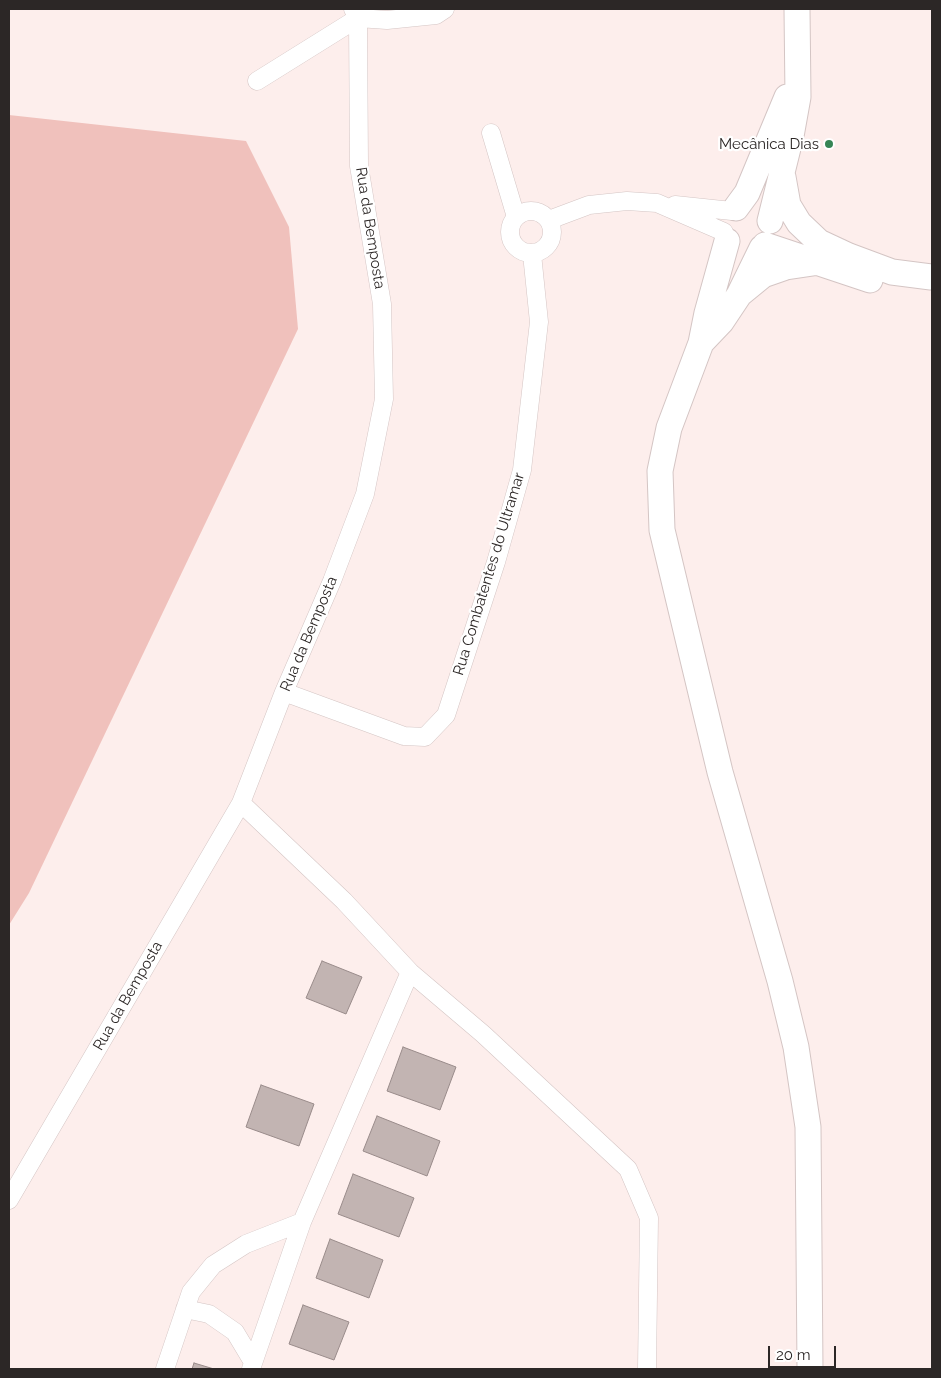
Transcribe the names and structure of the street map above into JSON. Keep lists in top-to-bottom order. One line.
{"streets":{"street":["Rua da Bemposta","Rua Combatentes do Ultramar"]},"crossings":[["Rua da Bemposta","Rua Combatentes do Ultramar"]],"places":["Mecânica Dias"],"scale_bar":"20 m"}
